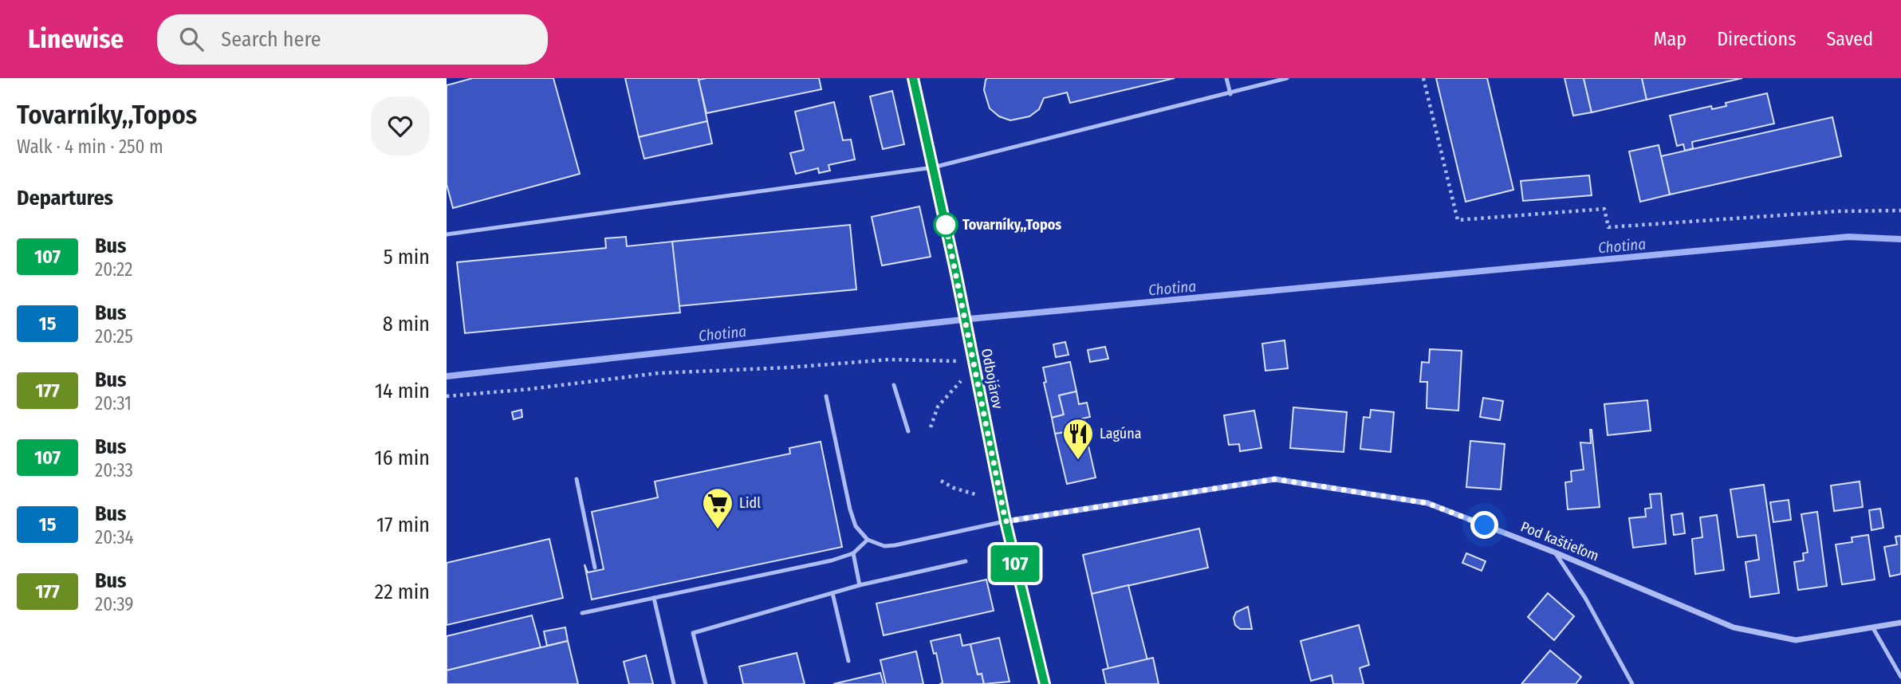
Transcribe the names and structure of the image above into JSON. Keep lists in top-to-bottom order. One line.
{"streets":{"main road":["Odbojárov"],"street":["Pod kaštieľom"]},"crossings":[["Odbojárov","Pod kaštieľom"]],"water":["Chotina"],"places":{"other":["Tovarníky,,Topos"],"restaurant":["Lagúna"],"supermarket":["Lidl"]},"lines":["bus line 107"],"page":{"header":"Linewise","search":"Search here","nav":["Map","Directions","Saved"],"heading":[["Tovarníky,,Topos","Walk · 4 min · 250 m"],"Departures"],"on_map":"107","list":[{"mark":"107","name":"Bus","note":"20:22","value":"5 min"},{"mark":"15","name":"Bus","note":"20:25","value":"8 min"},{"mark":"177","name":"Bus","note":"20:31","value":"14 min"},{"mark":"107","name":"Bus","note":"20:33","value":"16 min"},{"mark":"15","name":"Bus","note":"20:34","value":"17 min"},{"mark":"177","name":"Bus","note":"20:39","value":"22 min"}]}}
